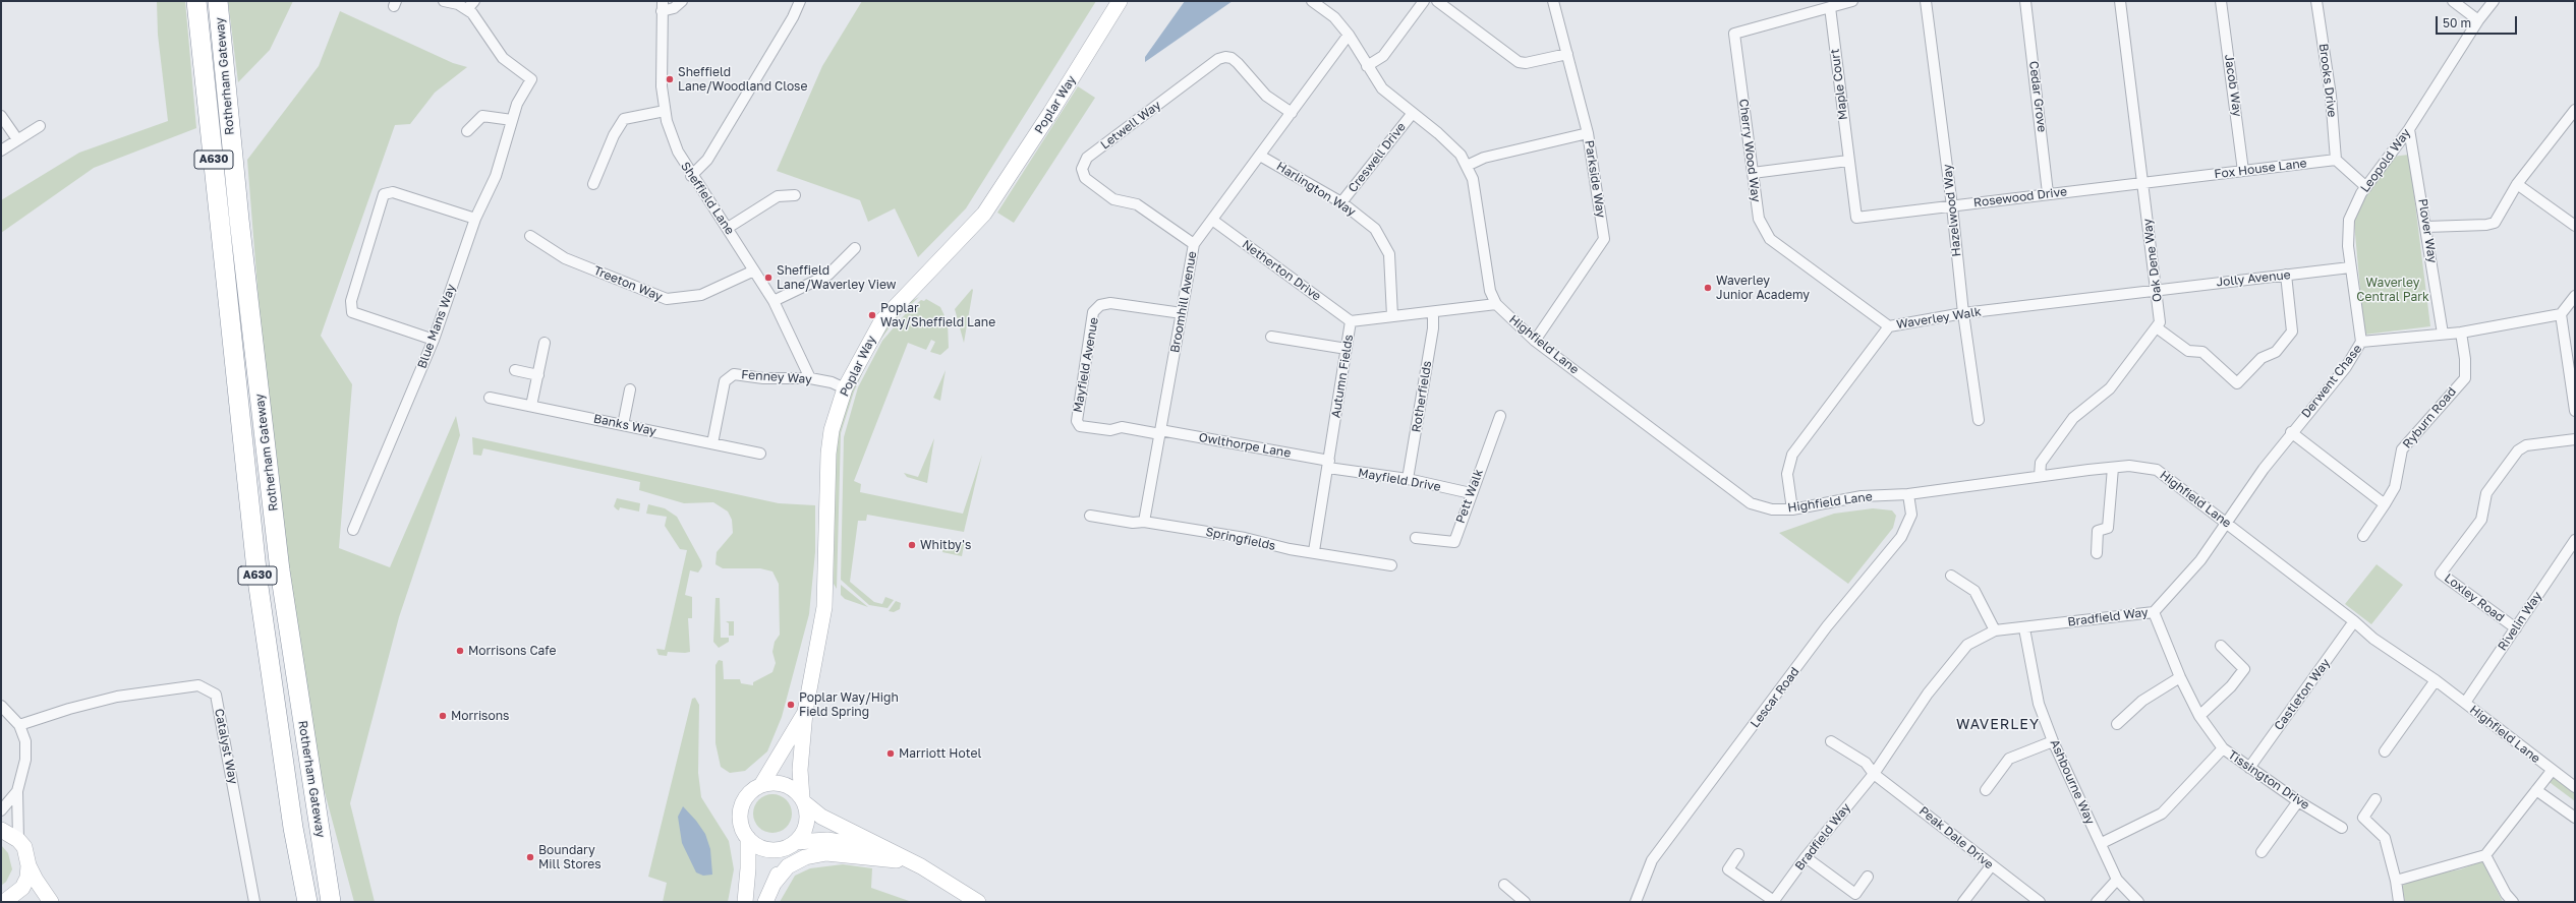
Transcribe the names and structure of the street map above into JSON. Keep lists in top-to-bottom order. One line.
{"streets":{"highway":["Rotherham Gateway","A630"],"main road":["Poplar Way"],"street":["Brooks Drive","Maple Court","Jacob Way","Cedar Grove","Letwell Way","Cherry Wood Way","Creswell Drive","Leopold Way","Fox House Lane","Parkside Way","Harlington Way","Rosewood Drive","Sheffield Lane","Hazelwood Way","Plover Way","Oak Dene Way","Netherton Drive","Jolly Avenue","Treeton Way","Broomhill Avenue","Waverley Walk","Blue Mans Way","Highfield Lane","Mayfield Avenue","Autumn Fields","Fenney Way","Derwent Chase","Rotherfields","Ryburn Road","Banks Way","Owlthorpe Lane","Mayfield Drive","Pett Walk","Springfields","Loxley Road","Bradfield Way","Rivelin Way","Castleton Way","Lescar Road","Catalyst Way","Tissington Drive","Ashbourne Way","Peak Dale Drive"]},"crossings":[["Rotherham Gateway","A630"],["Brooks Drive","Fox House Lane"],["Maple Court","Cherry Wood Way"],["Maple Court","Rosewood Drive"],["Jacob Way","Fox House Lane"],["Cedar Grove","Rosewood Drive"],["Poplar Way","Fenney Way"],["Letwell Way","Broomhill Avenue"],["Cherry Wood Way","Waverley Walk"],["Creswell Drive","Harlington Way"],["Creswell Drive","Highfield Lane"],["Leopold Way","Plover Way"],["Leopold Way","Jolly Avenue"],["Leopold Way","Derwent Chase"],["Fox House Lane","Rosewood Drive"],["Fox House Lane","Oak Dene Way"],["Parkside Way","Highfield Lane"],["Harlington Way","Broomhill Avenue"],["Harlington Way","Autumn Fields"],["Rosewood Drive","Hazelwood Way"],["Rosewood Drive","Oak Dene Way"],["Sheffield Lane","Treeton Way"],["Sheffield Lane","Fenney Way"],["Hazelwood Way","Waverley Walk"],["Plover Way","Derwent Chase"],["Oak Dene Way","Jolly Avenue"],["Oak Dene Way","Waverley Walk"],["Netherton Drive","Broomhill Avenue"],["Netherton Drive","Autumn Fields"],["Jolly Avenue","Waverley Walk"],["Broomhill Avenue","Highfield Lane"],["Broomhill Avenue","Mayfield Avenue"],["Broomhill Avenue","Owlthorpe Lane"],["Broomhill Avenue","Springfields"],["Waverley Walk","Highfield Lane"],["Highfield Lane","Autumn Fields"],["Highfield Lane","Derwent Chase"],["Highfield Lane","Bradfield Way"],["Highfield Lane","Rivelin Way"],["Highfield Lane","Castleton Way"],["Highfield Lane","Lescar Road"],["Mayfield Avenue","Owlthorpe Lane"],["Autumn Fields","Rotherfields"],["Autumn Fields","Owlthorpe Lane"],["Autumn Fields","Mayfield Drive"],["Autumn Fields","Springfields"],["Fenney Way","Banks Way"],["Derwent Chase","Ryburn Road"],["Derwent Chase","Bradfield Way"],["Rotherfields","Mayfield Drive"],["Owlthorpe Lane","Mayfield Drive"],["Mayfield Drive","Pett Walk"],["Loxley Road","Rivelin Way"],["Bradfield Way","Tissington Drive"],["Bradfield Way","Ashbourne Way"],["Bradfield Way","Peak Dale Drive"],["Castleton Way","Tissington Drive"]],"districts":["WAVERLEY"],"parks":["Waverley Central Park"],"places":["Sheffield Lane/Woodland Close","Sheffield Lane/Waverley View","Waverley Junior Academy","Poplar Way/Sheffield Lane","Whitby's","Morrisons Cafe","Poplar Way/High Field Spring","Morrisons","Marriott Hotel","Boundary Mill Stores"],"scale_bar":"50 m"}
